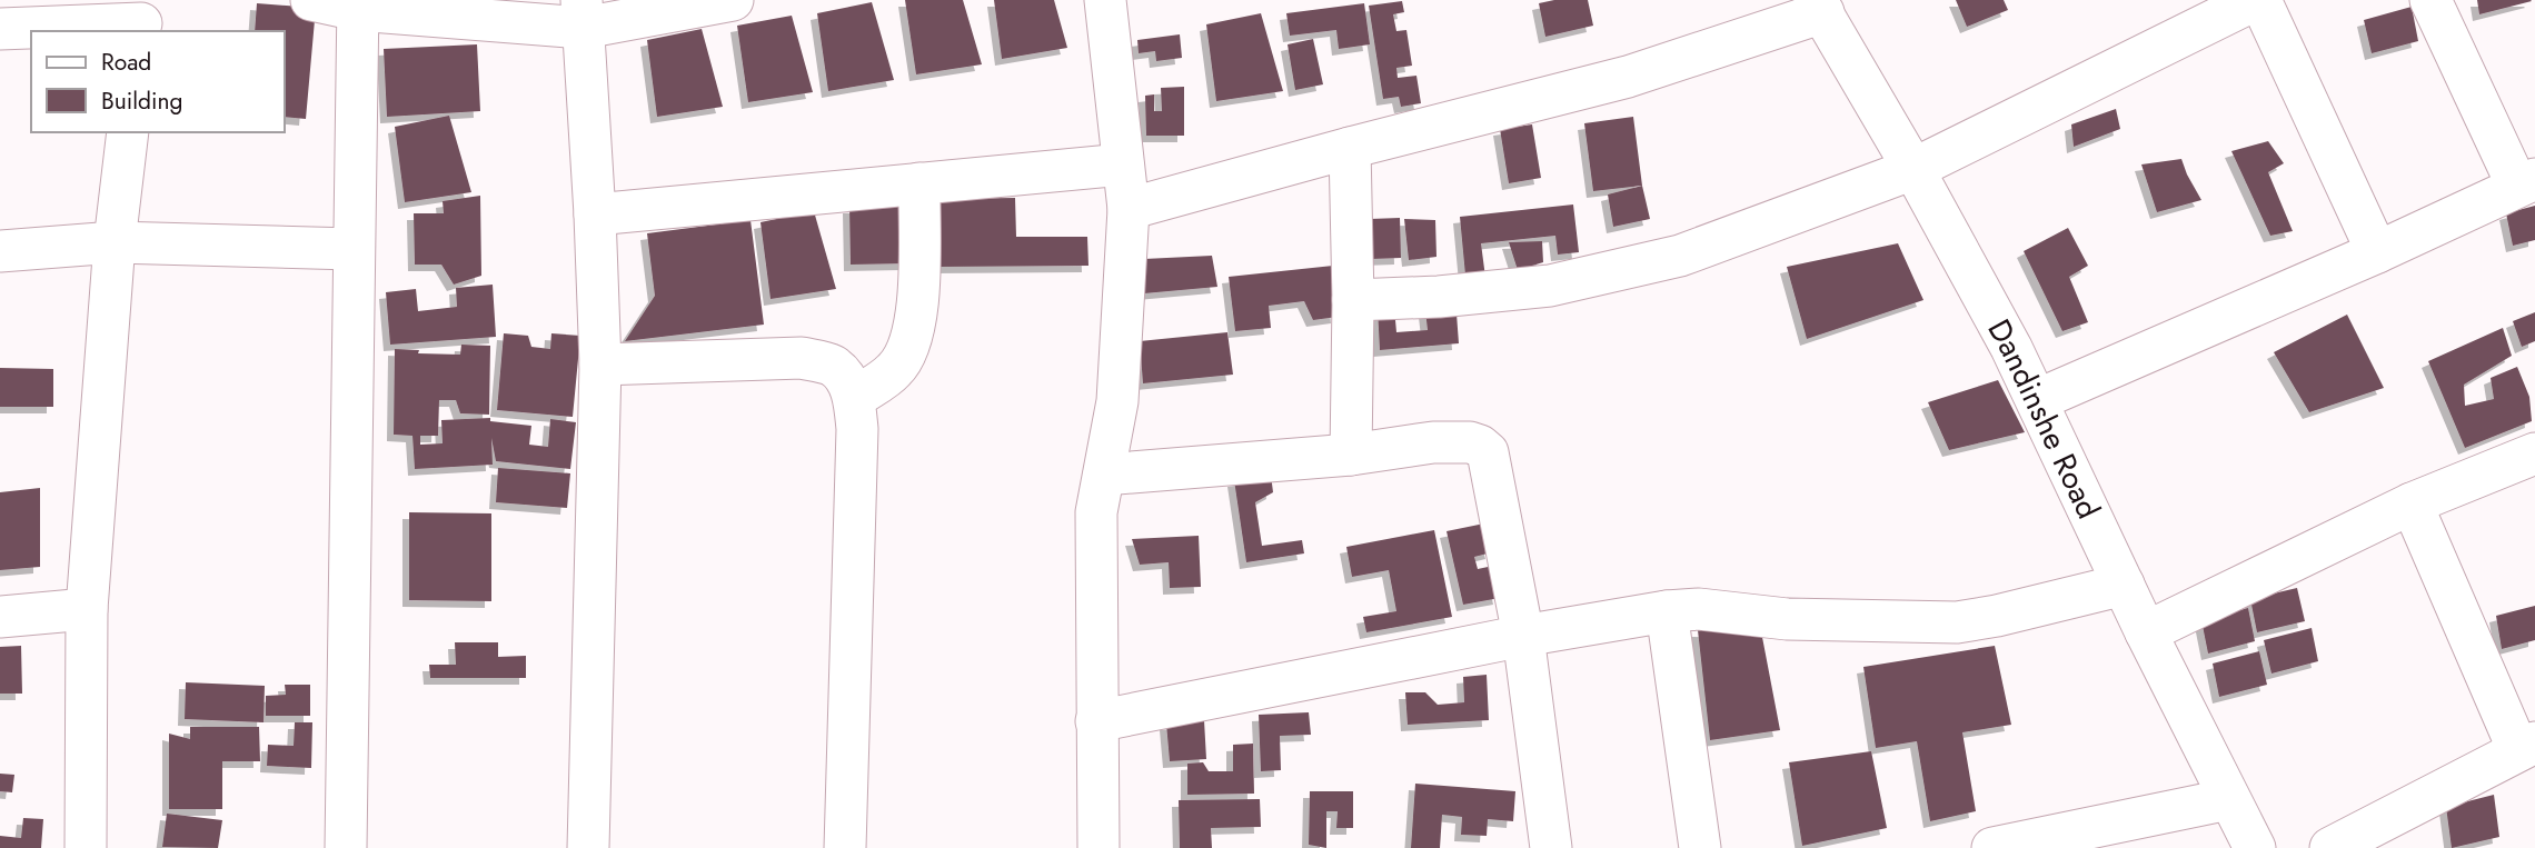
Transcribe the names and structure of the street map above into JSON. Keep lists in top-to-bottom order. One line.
{"streets":{"street":["Dandinshe Road"]},"legend":["Road","Building"]}
